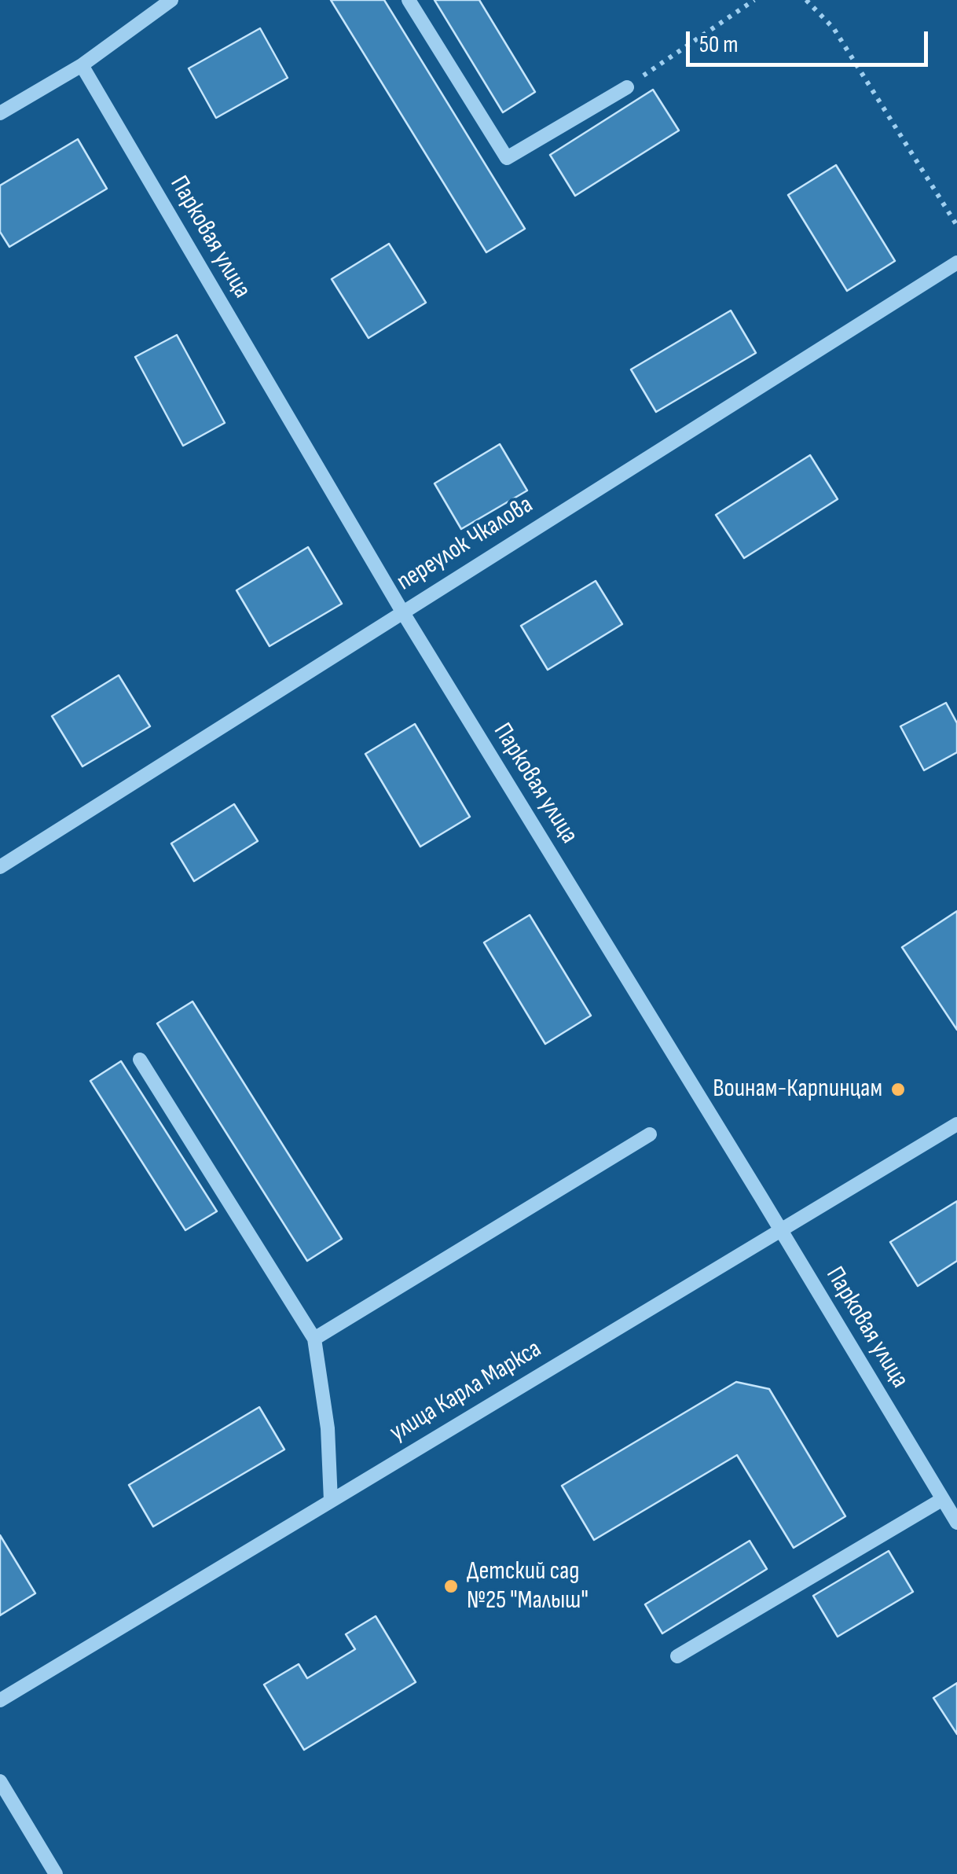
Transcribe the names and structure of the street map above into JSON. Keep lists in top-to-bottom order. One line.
{"streets":{"street":["Парковая улица","переулок Чкалова","улица Карла Маркса"]},"crossings":[["Парковая улица","переулок Чкалова"],["Парковая улица","улица Карла Маркса"]],"places":["Воинам-Карпинцам","Детский сад №25 \"Малыш\""],"scale_bar":"50 m"}
